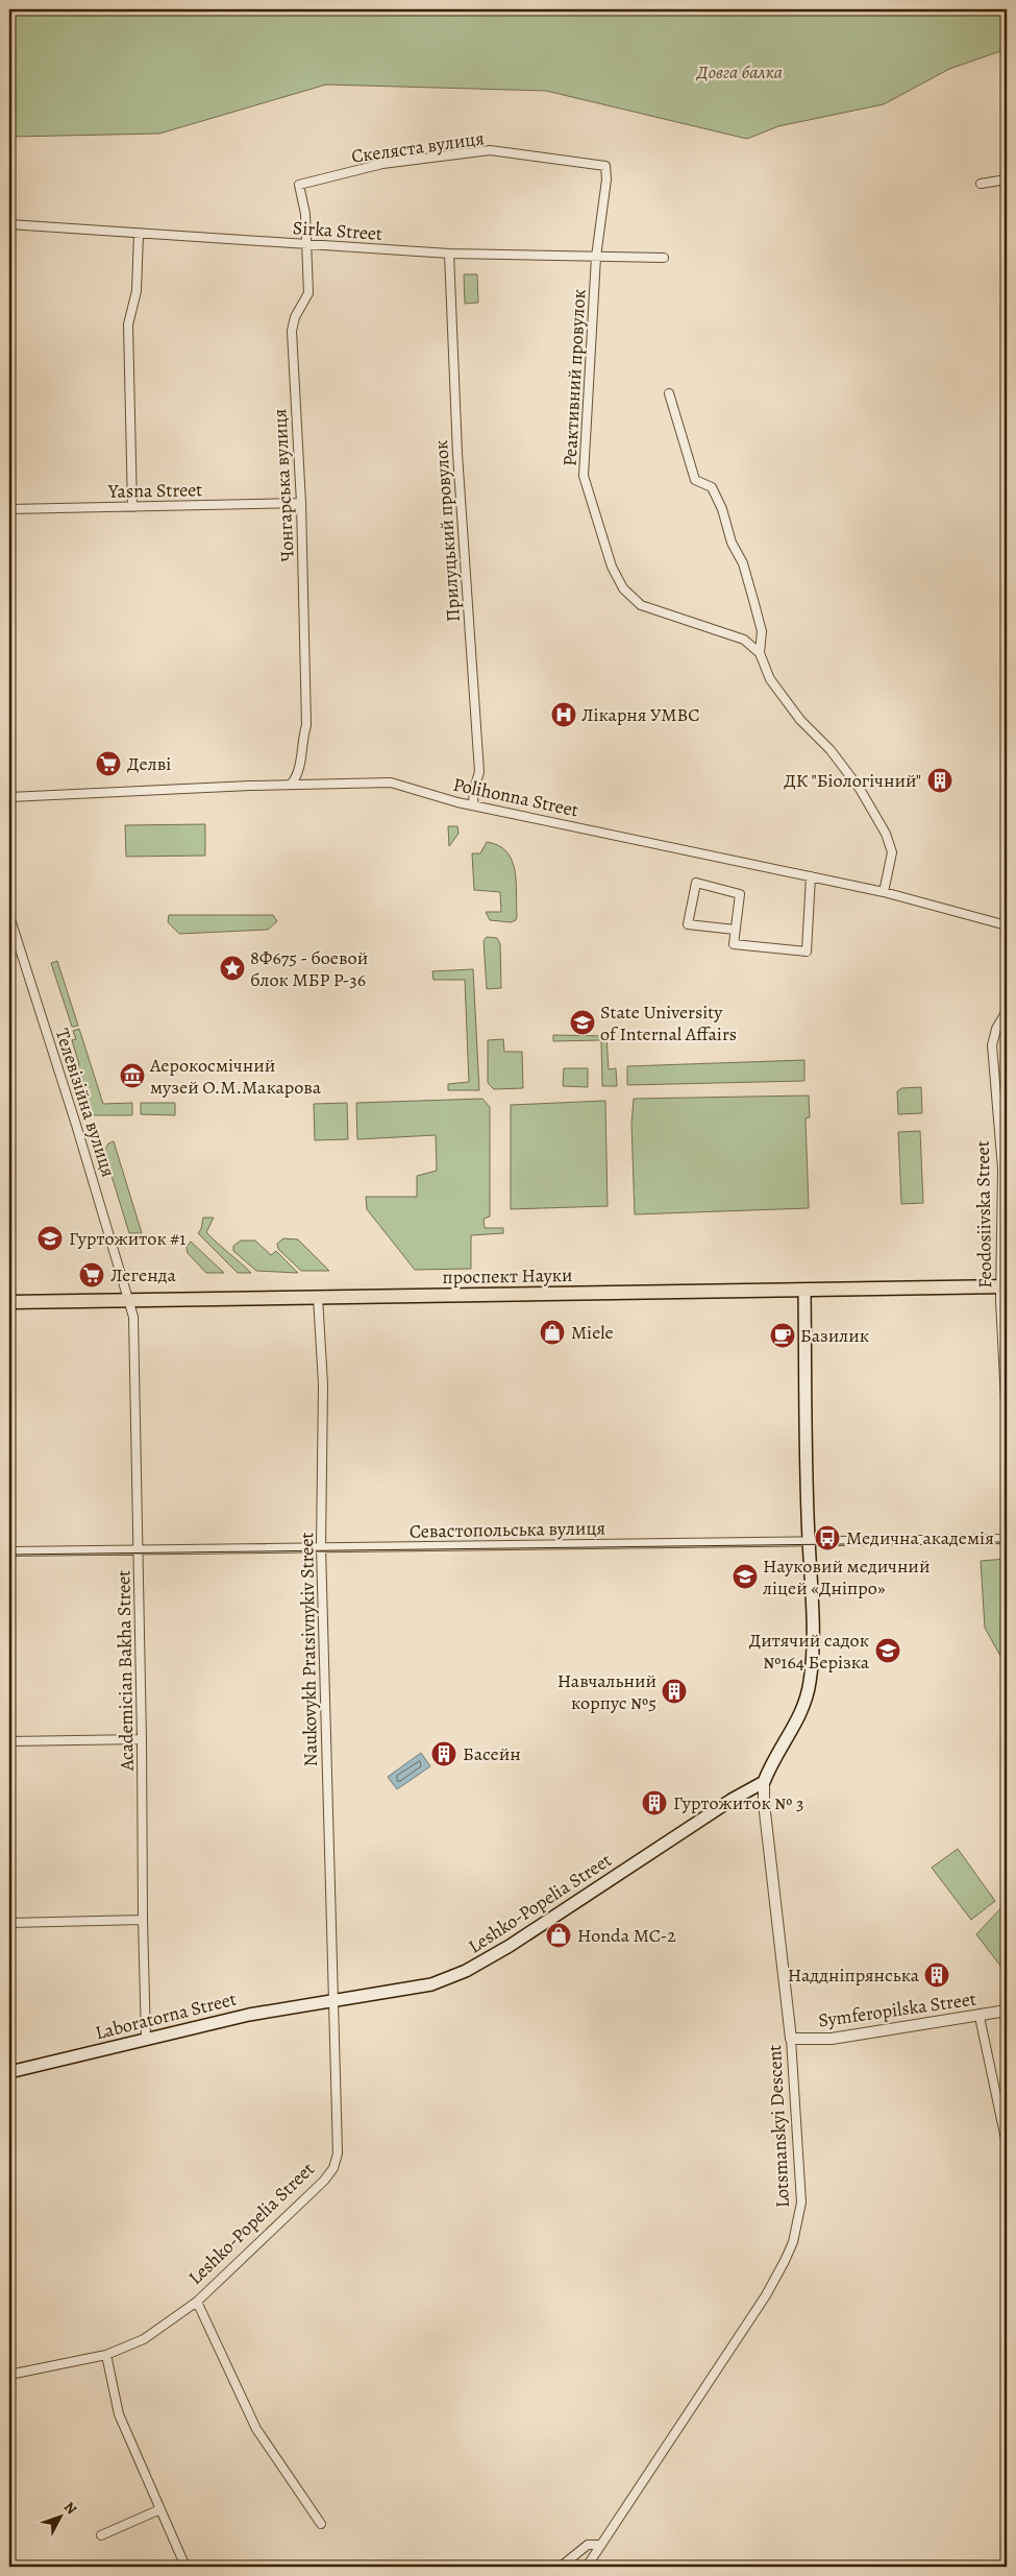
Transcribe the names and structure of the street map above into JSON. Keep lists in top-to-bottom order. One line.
{"streets":{"main road":["проспект Науки","Leshko-Popelia Street","Laboratorna Street"],"street":["Скеляста вулиця","Sirka Street","Реактивний провулок","Чонгарська вулиця","Yasna Street","Прилуцький провулок","Polihonna Street","Телевізійна вулиця","Feodosiivska Street","Севастопольська вулиця","Naukovykh Pratsivnykiv Street","Academician Bakha Street","Symferopilska Street","Lotsmanskyi Descent"]},"crossings":[["Скеляста вулиця","Реактивний провулок"],["Скеляста вулиця","Чонгарська вулиця"],["Sirka Street","Реактивний провулок"],["Sirka Street","Чонгарська вулиця"],["Sirka Street","Прилуцький провулок"],["Чонгарська вулиця","Yasna Street"],["Чонгарська вулиця","Polihonna Street"],["Прилуцький провулок","Polihonna Street"],["Телевізійна вулиця","проспект Науки"],["Телевізійна вулиця","Academician Bakha Street"],["Feodosiivska Street","проспект Науки"],["проспект Науки","Naukovykh Pratsivnykiv Street"],["проспект Науки","Academician Bakha Street"],["Севастопольська вулиця","Naukovykh Pratsivnykiv Street"],["Севастопольська вулиця","Academician Bakha Street"],["Naukovykh Pratsivnykiv Street","Leshko-Popelia Street"],["Naukovykh Pratsivnykiv Street","Laboratorna Street"],["Academician Bakha Street","Laboratorna Street"],["Leshko-Popelia Street","Laboratorna Street"],["Leshko-Popelia Street","Lotsmanskyi Descent"],["Symferopilska Street","Lotsmanskyi Descent"]],"parks":["Довга балка"],"places":{"hospital":["Лікарня УМВС"],"supermarket":["Делві","Легенда"],"building":["ДК \"Біологічний\"","Навчальний корпус №5","Басейн","Гуртожиток № 3","Наддніпрянська"],"place":["8Ф675 - боевой блок МБР Р-36"],"school or university":["State University of Internal Affairs","Гуртожиток #1","Науковий медичний ліцей «Дніпро»","Дитячий садок №164 Берізка"],"museum":["Аерокосмічний музей О.М.Макарова"],"shop":["Miele","Honda МС-2"],"cafe":["Базилик"],"bus stop":["Медична академія"]},"north":"top right"}
